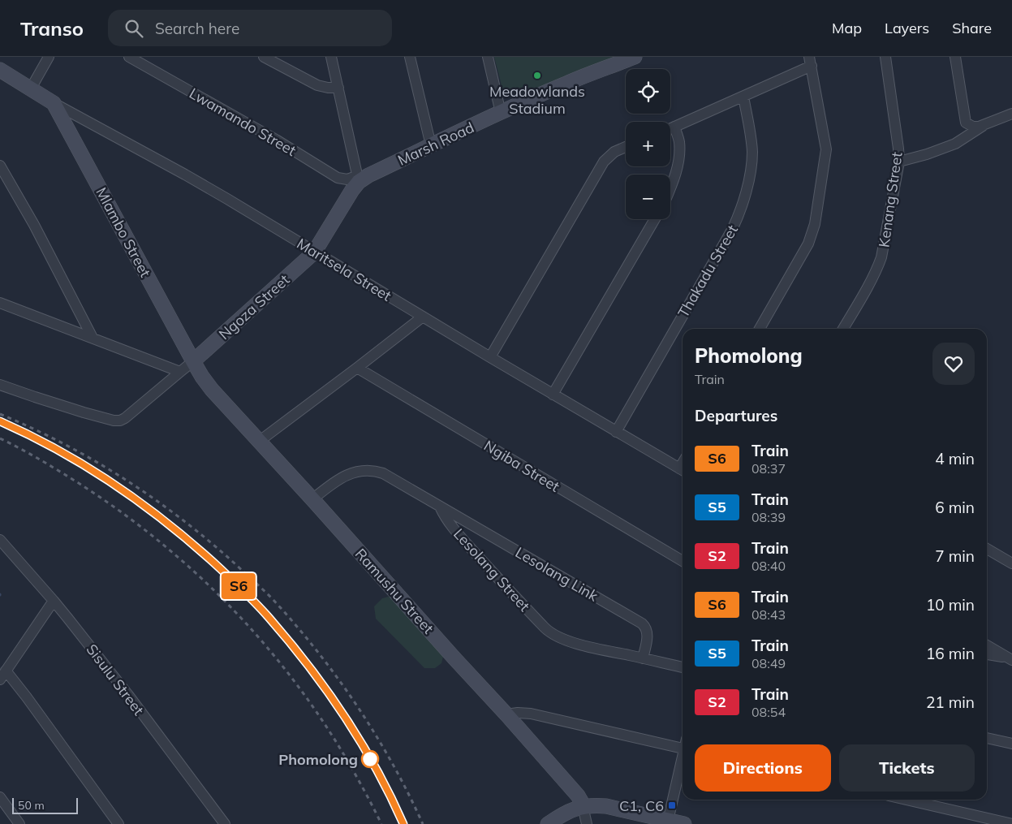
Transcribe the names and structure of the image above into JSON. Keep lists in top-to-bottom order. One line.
{"streets":{"street":["Lwamando Street","Marsh Road","Kenang Street","Mlambo Street","Maritsela Street","Thakadu Street","Ngoza Street","Ngiba Street","Lesolang Street","Lesolang Link","Ramushu Street","Sisulu Street"]},"crossings":[["Lwamando Street","Marsh Road"],["Marsh Road","Maritsela Street"],["Marsh Road","Ngoza Street"],["Mlambo Street","Maritsela Street"],["Mlambo Street","Ngoza Street"],["Mlambo Street","Ramushu Street"],["Maritsela Street","Thakadu Street"],["Maritsela Street","Ngoza Street"],["Ngoza Street","Ramushu Street"],["Lesolang Street","Lesolang Link"],["Lesolang Street","Ramushu Street"]],"places":{"other":["Meadowlands Stadium","Phomolong"],"transit":["C1, C6"]},"scale_bar":"50 m","page":{"header":"Transo","search":"Search here","nav":["Map","Layers","Share"],"on_map":"S6","map_buttons":["+","−"],"heading":[["Phomolong","Train"],"Departures"],"list":[{"mark":"S6","name":"Train","note":"08:37","value":"4 min"},{"mark":"S5","name":"Train","note":"08:39","value":"6 min"},{"mark":"S2","name":"Train","note":"08:40","value":"7 min"},{"mark":"S6","name":"Train","note":"08:43","value":"10 min"},{"mark":"S5","name":"Train","note":"08:49","value":"16 min"},{"mark":"S2","name":"Train","note":"08:54","value":"21 min"}],"buttons":["Directions","Tickets"],"scale":"50 m"}}
